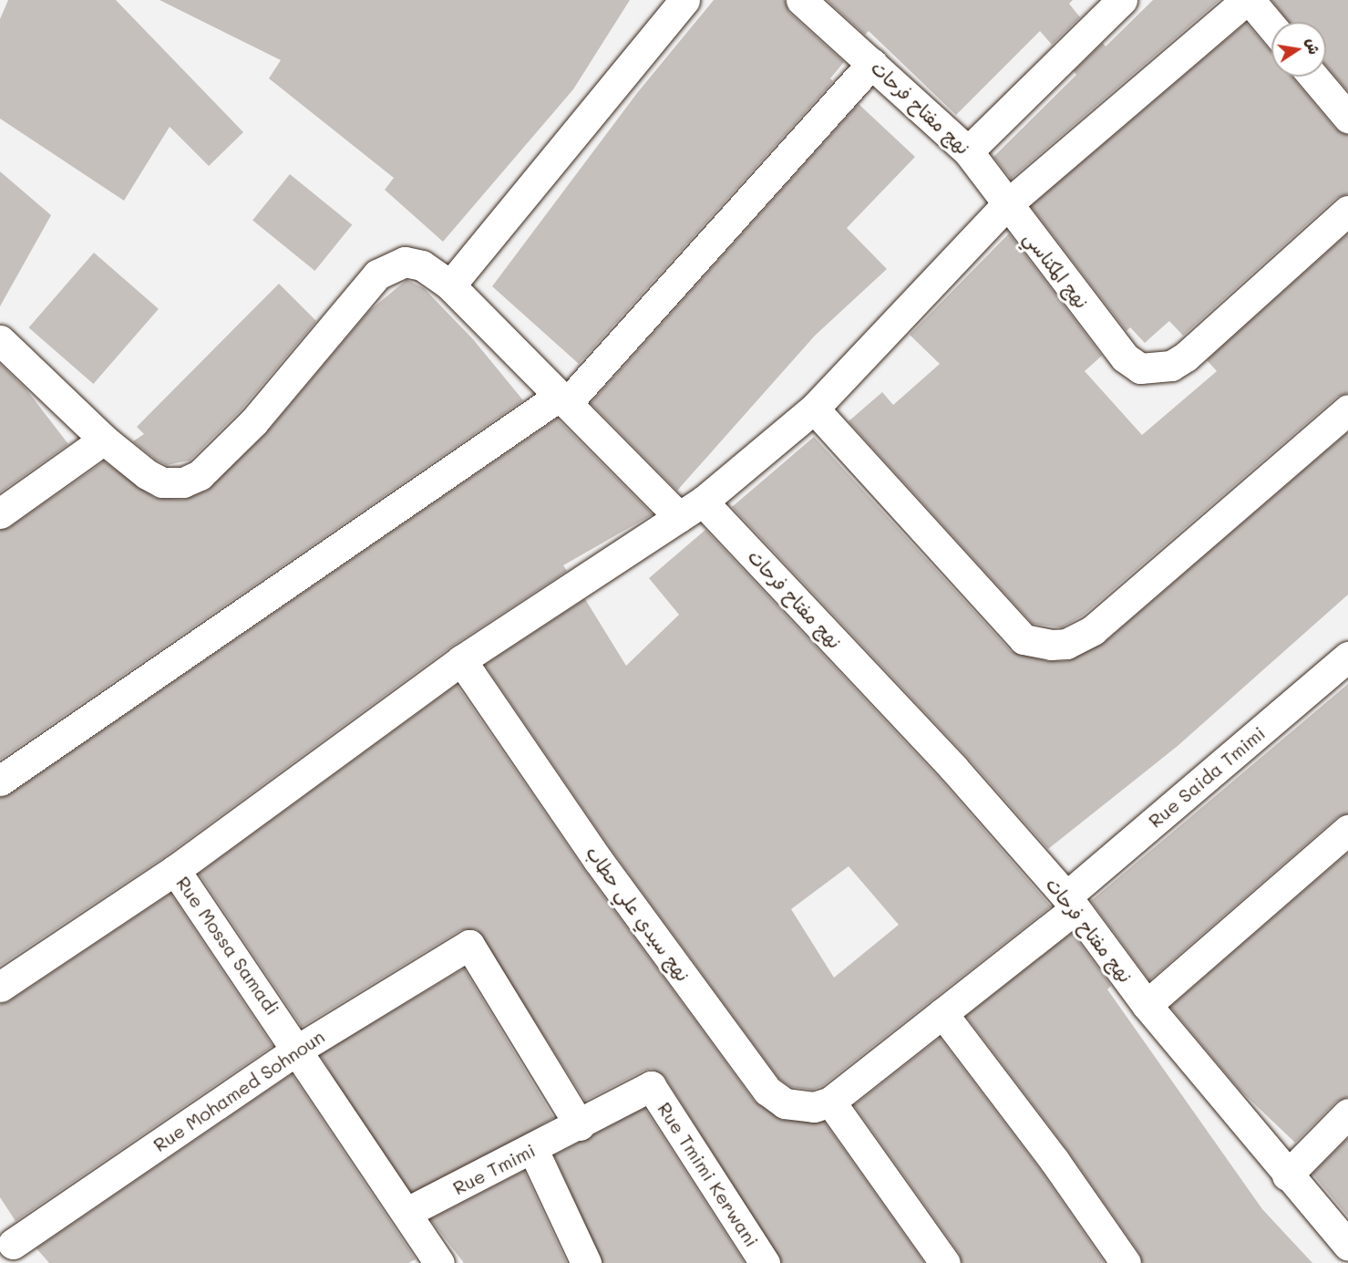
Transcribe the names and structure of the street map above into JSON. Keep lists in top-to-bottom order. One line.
{"streets":{"street":["نهج مفتاح فرحات","نهج المكناسي","Rue Saida Tmimi","نهج سيدي علي حطاب","Rue Mossa Samadi","Rue Mohamed Sohnoun","Rue Tmimi","Rue Tmimi Kerwani"]},"crossings":[["نهج مفتاح فرحات","نهج المكناسي"],["نهج مفتاح فرحات","Rue Saida Tmimi"],["نهج مفتاح فرحات","نهج سيدي علي حطاب"],["Rue Saida Tmimi","نهج سيدي علي حطاب"],["نهج سيدي علي حطاب","Rue Mossa Samadi"],["Rue Mossa Samadi","Rue Mohamed Sohnoun"],["Rue Mossa Samadi","Rue Tmimi"],["Rue Mohamed Sohnoun","Rue Tmimi"],["Rue Tmimi","Rue Tmimi Kerwani"]],"north":"right"}
